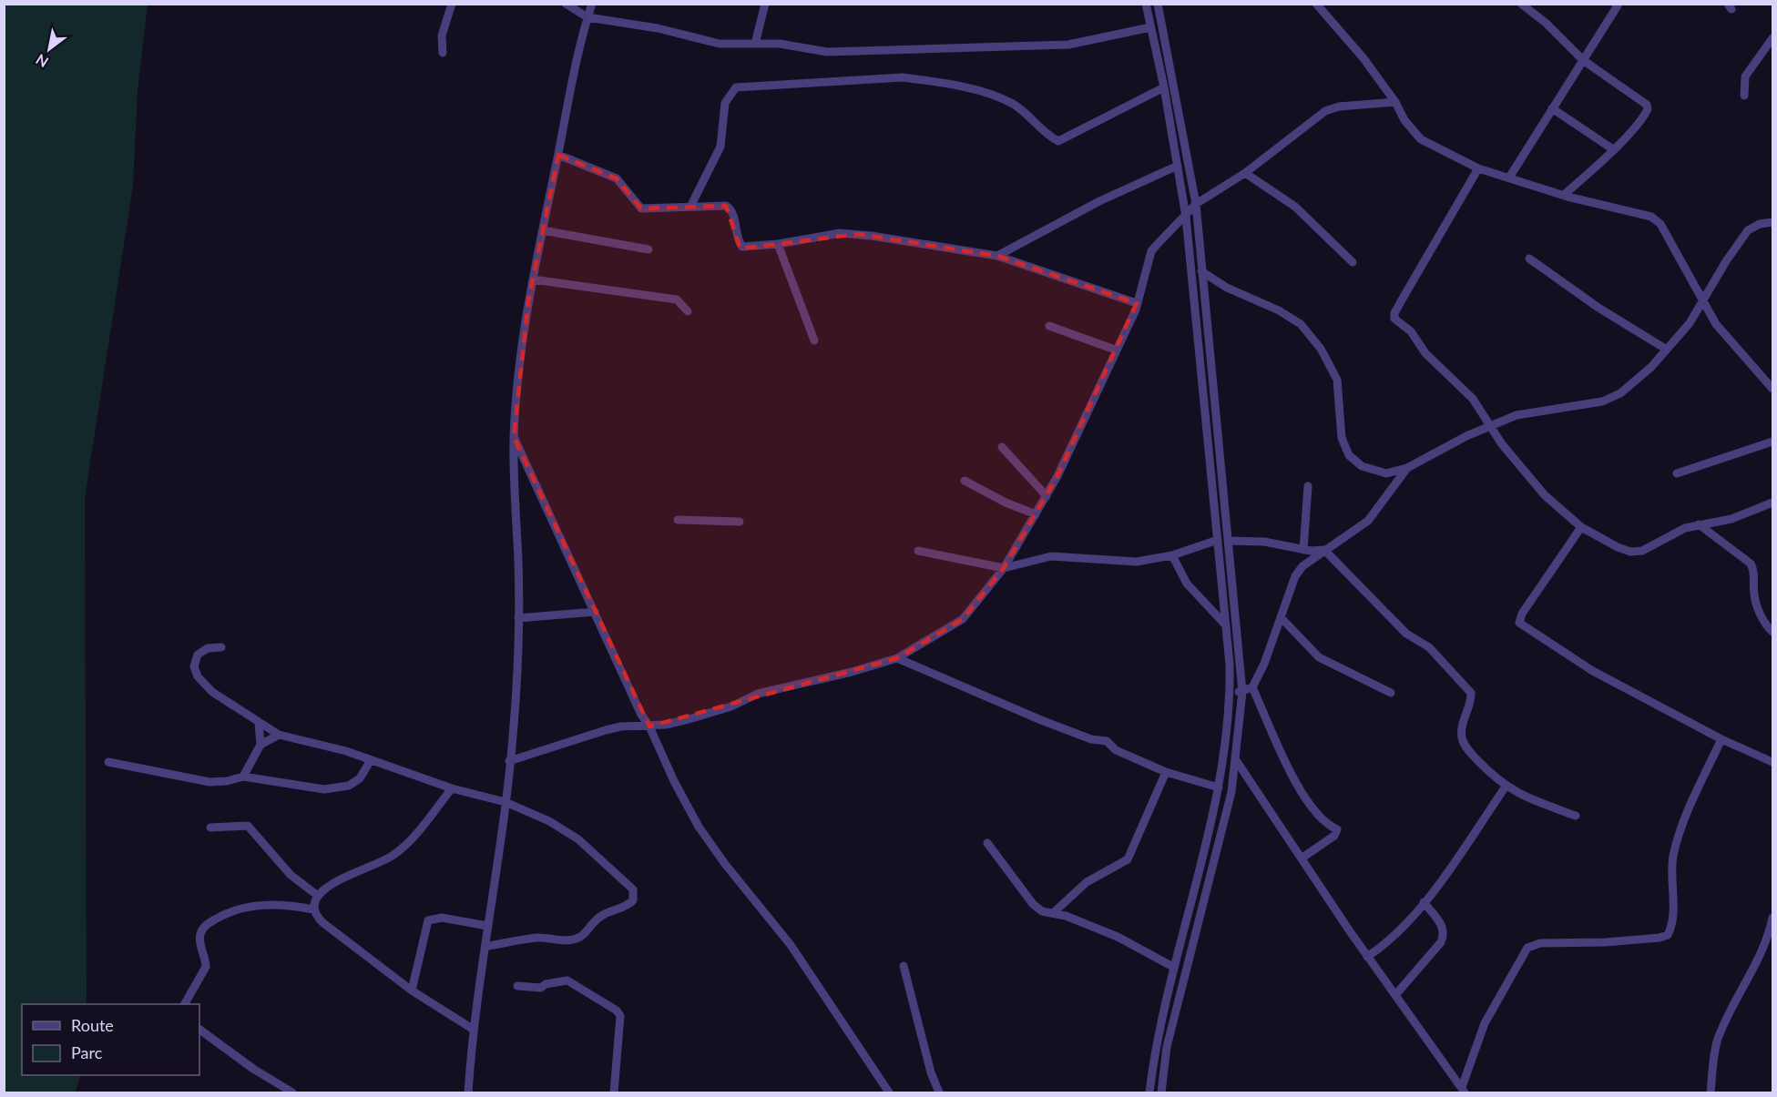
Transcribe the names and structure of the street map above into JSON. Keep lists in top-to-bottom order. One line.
{"legend":["Route","Parc"],"north":"bottom left"}
